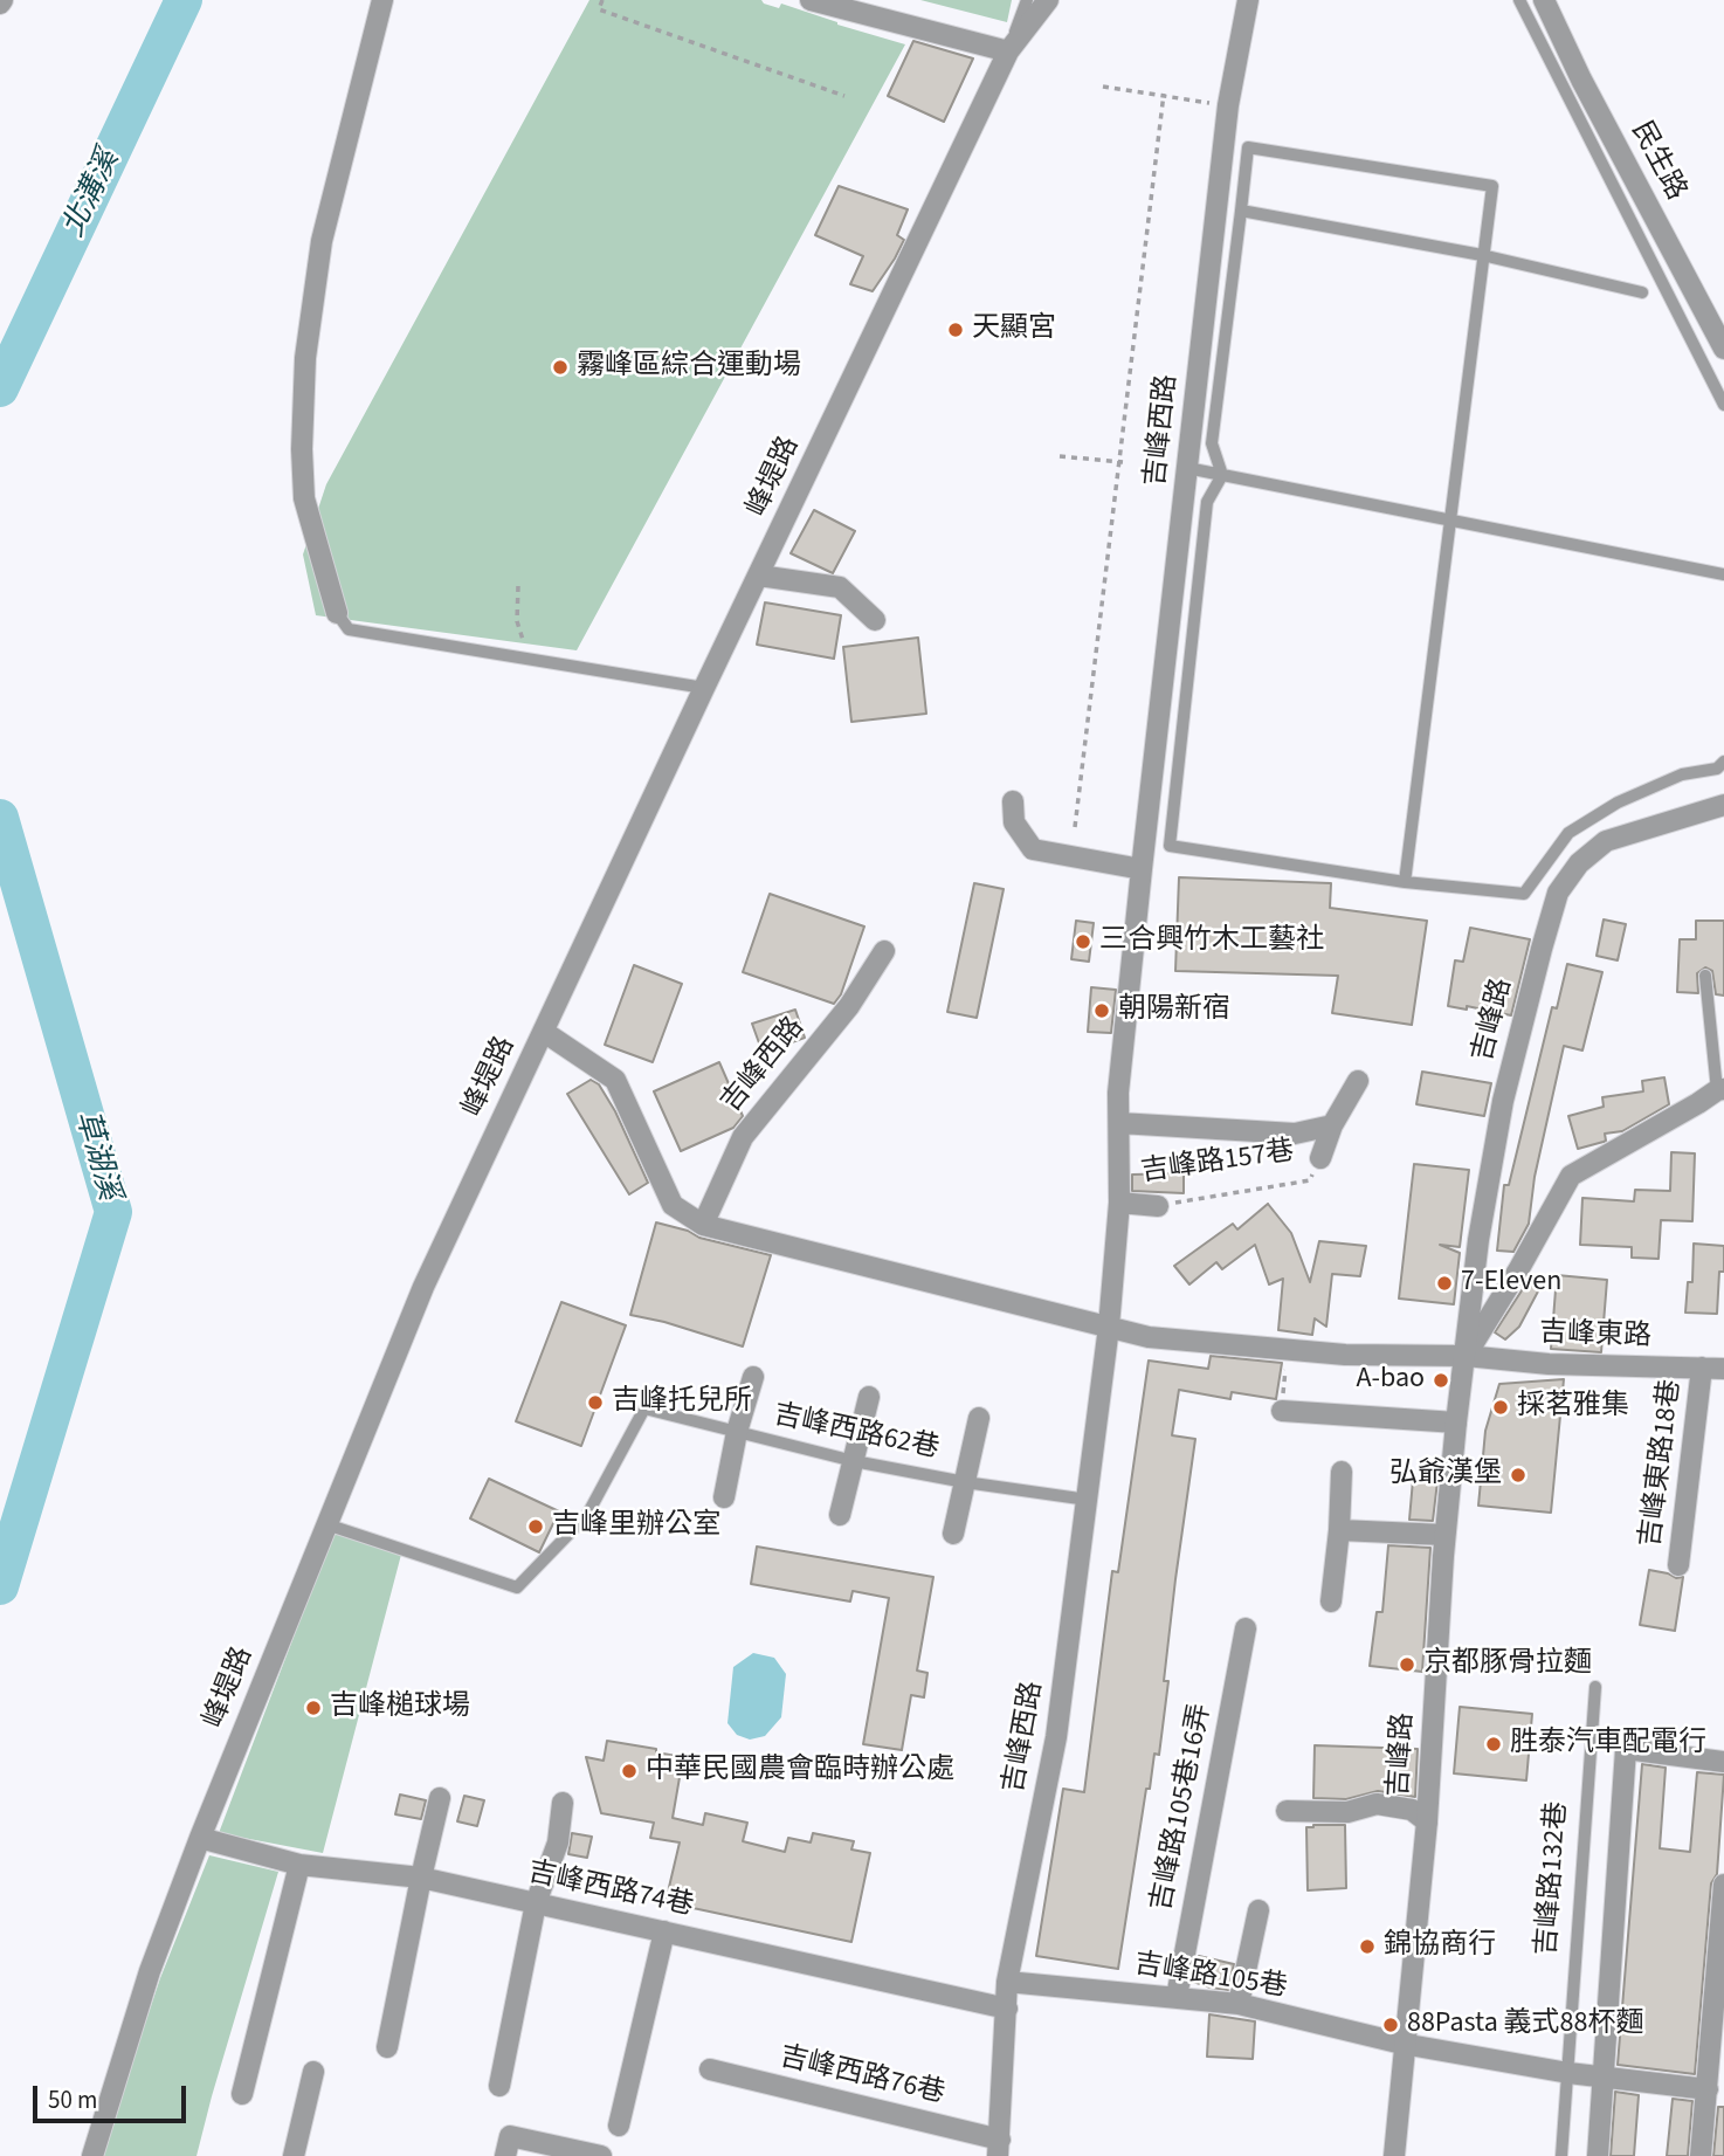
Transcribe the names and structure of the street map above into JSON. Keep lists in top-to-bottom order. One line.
{"streets":{"street":["民生路","吉峰西路","峰堤路","吉峰路","吉峰路157巷","吉峰東路","吉峰東路18巷","吉峰路105巷16弄","吉峰西路74巷","吉峰路105巷","吉峰西路76巷"],"lane":["吉峰西路62巷","吉峰路132巷"]},"crossings":[["吉峰西路","吉峰路157巷"],["吉峰西路","吉峰西路62巷"],["吉峰西路","吉峰西路74巷"],["吉峰西路","吉峰路105巷"],["吉峰西路","吉峰西路76巷"],["峰堤路","吉峰西路62巷"],["峰堤路","吉峰西路74巷"],["吉峰路","吉峰東路"],["吉峰路","吉峰路105巷"],["吉峰東路","吉峰東路18巷"],["吉峰路105巷16弄","吉峰路105巷"]],"water":["北溝溪","草湖溪"],"places":["天顯宮","霧峰區綜合運動場","三合興竹木工藝社","朝陽新宿","7-Eleven","A-bao","吉峰托兒所","採茗雅集","弘爺漢堡","吉峰里辦公室","京都豚骨拉麵","吉峰槌球場","胜泰汽車配電行","中華民國農會臨時辦公處","錦協商行","88Pasta 義式88杯麵"],"scale_bar":"50 m"}
